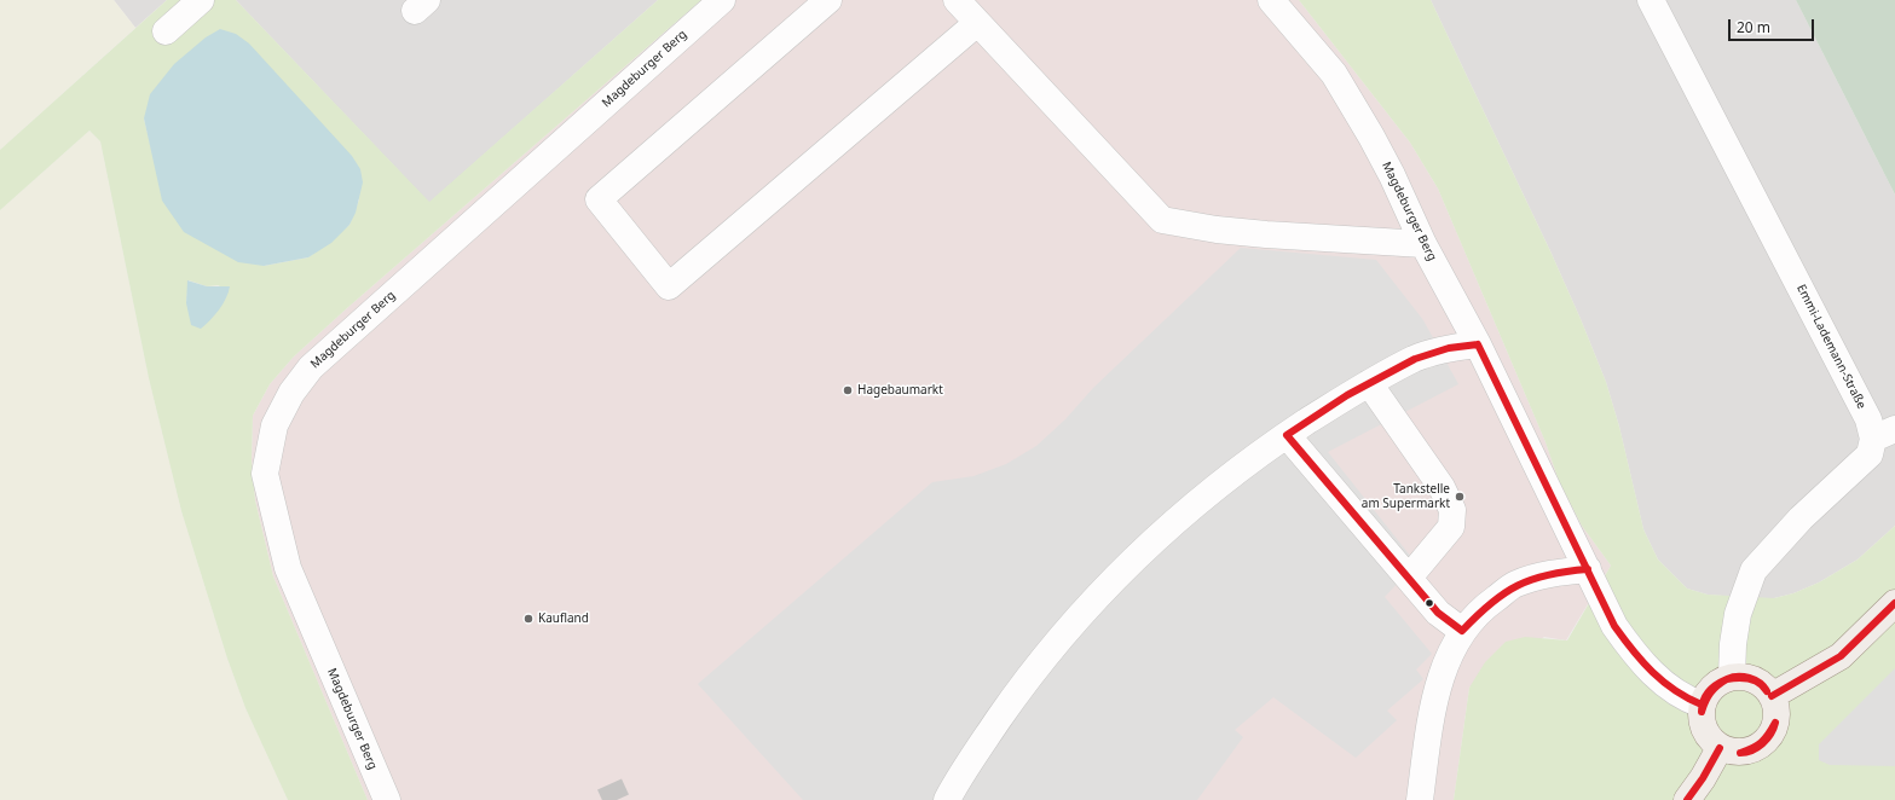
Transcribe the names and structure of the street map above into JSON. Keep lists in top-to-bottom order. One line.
{"streets":{"street":["Magdeburger Berg","Emmi-Lademann-Straße"]},"crossings":[["Magdeburger Berg","Emmi-Lademann-Straße"]],"places":["Hagebaumarkt","Tankstelle am Supermarkt","Kaufland"],"scale_bar":"20 m"}
